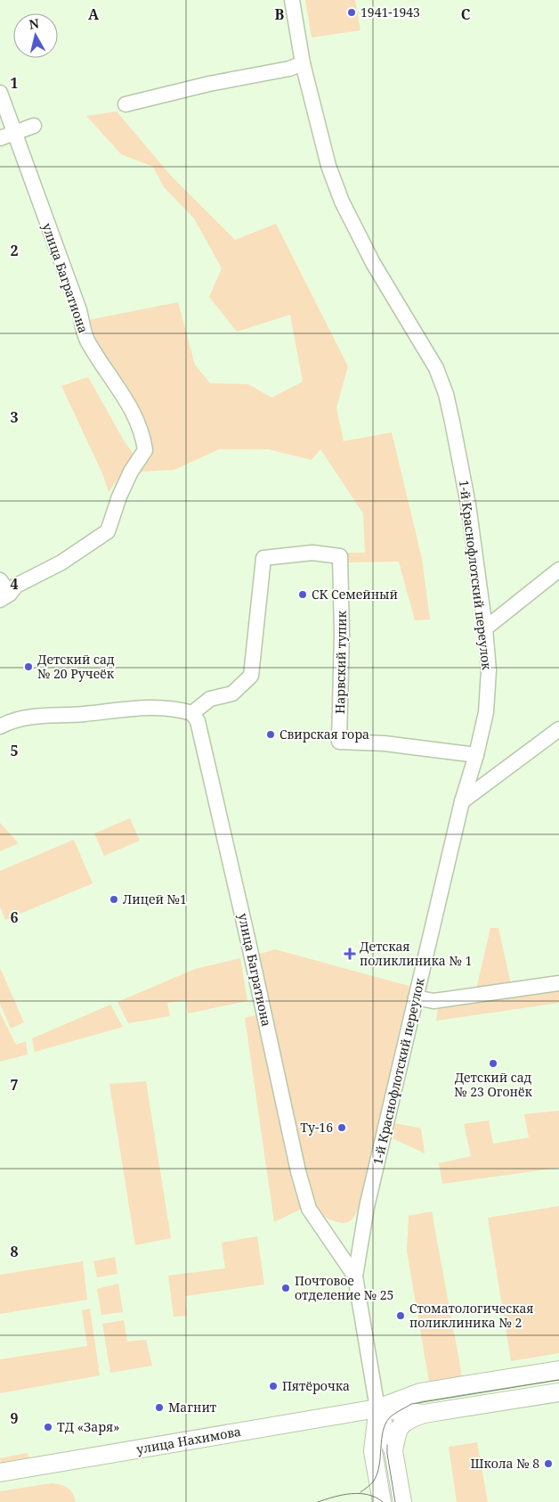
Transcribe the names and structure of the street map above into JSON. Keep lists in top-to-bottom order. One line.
{"streets":{"main road":["улица Багратиона","улица Нахимова"],"street":["1-й Краснофлотский переулок","Нарвский тупик"]},"crossings":[["улица Багратиона","1-й Краснофлотский переулок"],["улица Багратиона","Нарвский тупик"],["улица Багратиона","улица Нахимова"],["1-й Краснофлотский переулок","Нарвский тупик"]],"places":{"other":["1941-1943","СК Семейный","Детский сад № 20 Ручеёк","Свирская гора","Лицей №1","Детский сад № 23 Огонёк","Ту-16","Почтовое отделение № 25","Стоматологическая поликлиника № 2","Пятёрочка","Магнит","ТД «Заря»","Школа № 8"],"health":["Детская поликлиника № 1"]},"north":"top","grid":{"columns":["A","B","C"],"rows":["1","2","3","4","5","6","7","8","9"]}}
